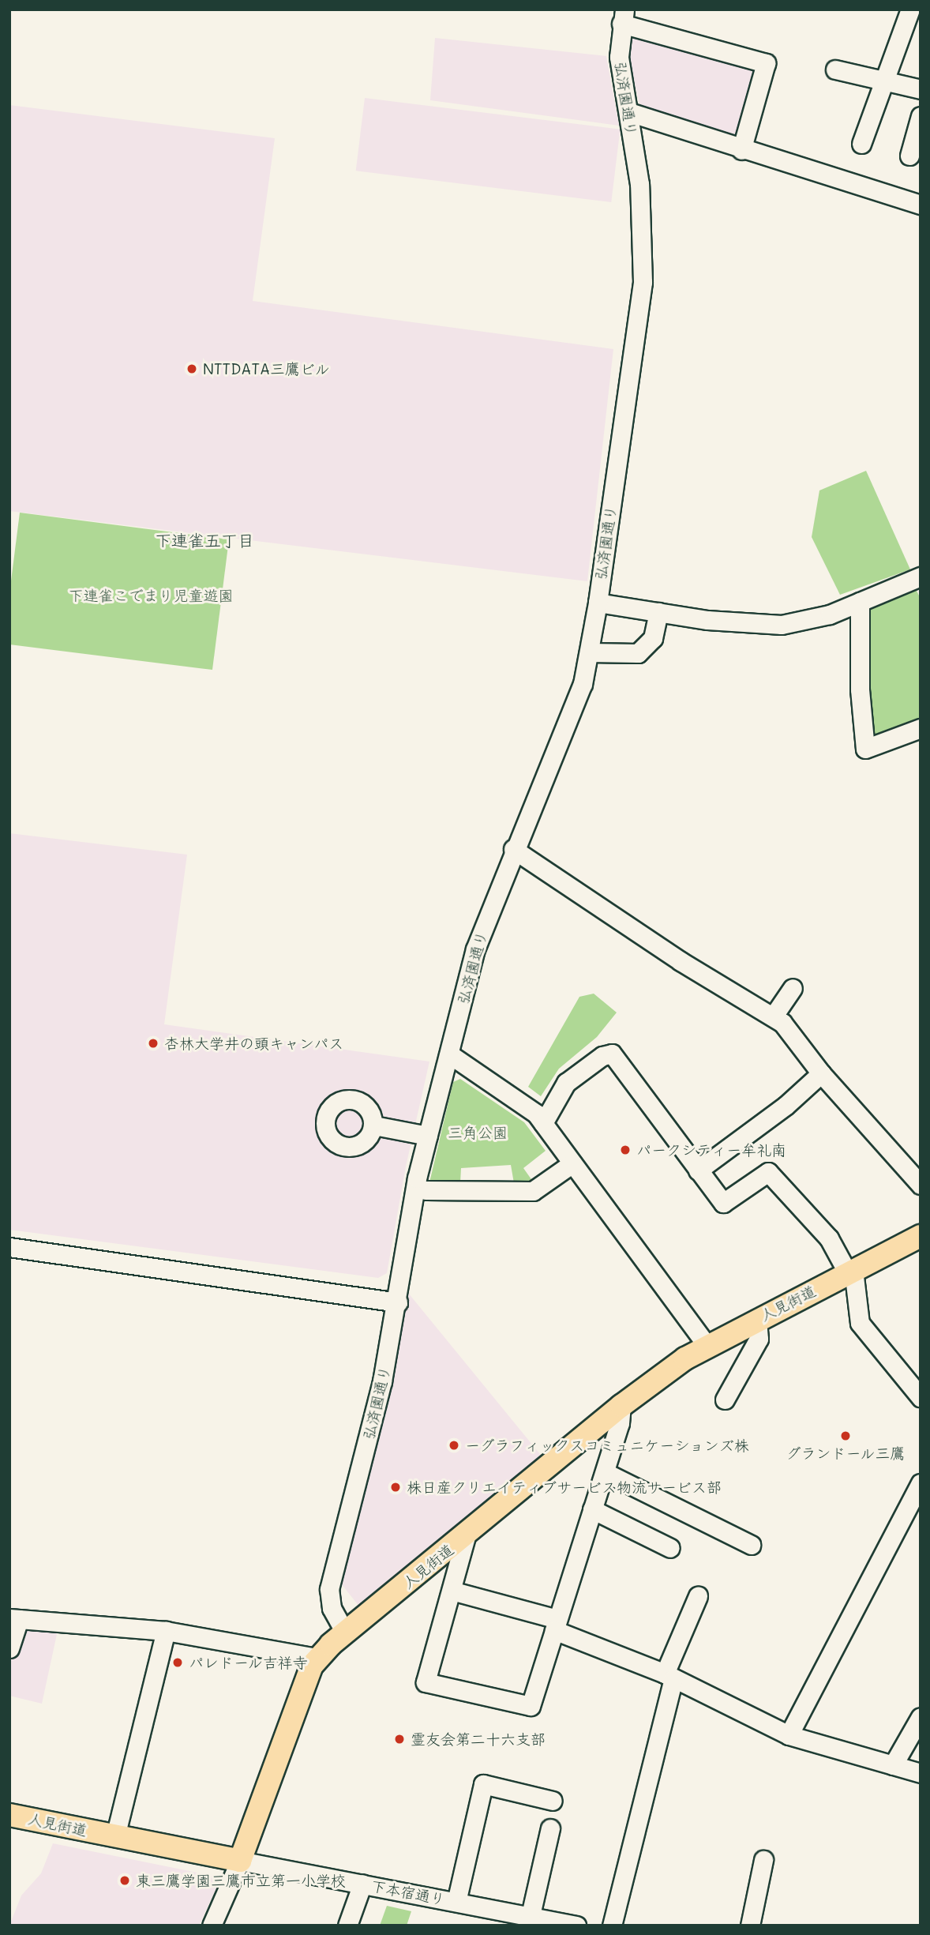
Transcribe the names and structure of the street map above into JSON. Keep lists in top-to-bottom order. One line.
{"streets":{"main road":["人見街道"],"street":["弘済園通り","下本宿通り"]},"crossings":[["弘済園通り","人見街道"],["人見街道","下本宿通り"]],"districts":["下連雀五丁目"],"parks":["下連雀こでまり児童遊園","三角公園"],"places":["NTTDATA三鷹ビル","杏林大学井の頭キャンパス","パークシティー牟礼南","グランドール三鷹","ーグラフィックスコミュニケーションズ株","株日産クリエイティブサービス物流サービス部","パレドール吉祥寺","霊友会第二十六支部","東三鷹学園三鷹市立第一小学校"]}
